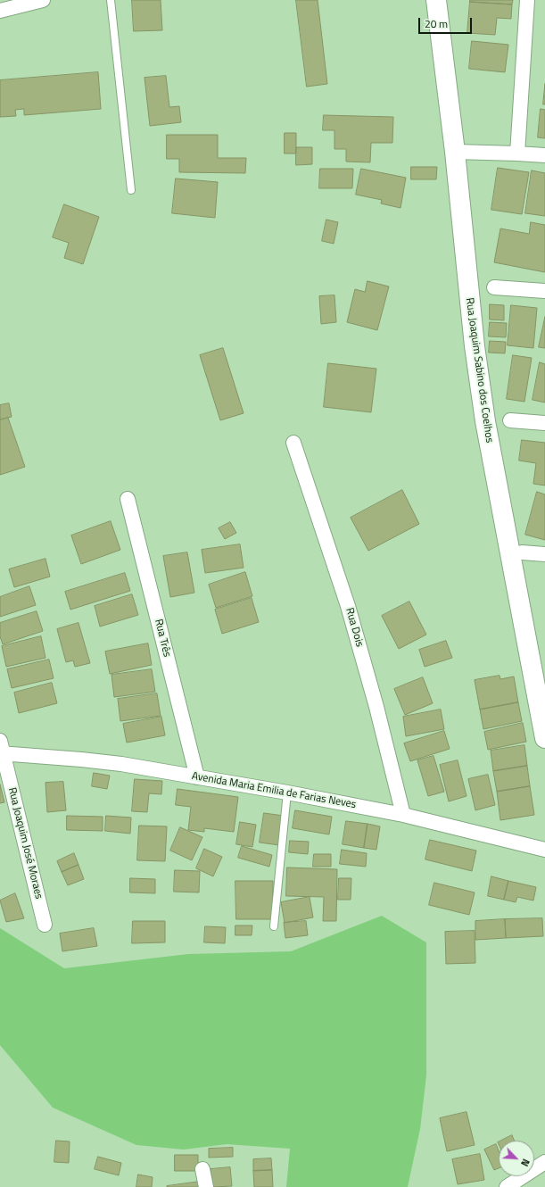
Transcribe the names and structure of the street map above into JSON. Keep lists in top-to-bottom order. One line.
{"streets":{"main road":["Rua Joaquim Sabino dos Coelhos"],"street":["Rua Dois","Rua Três","Avenida Maria Emilia de Farias Neves","Rua Joaquim José Moraes"]},"crossings":[["Rua Dois","Avenida Maria Emilia de Farias Neves"],["Rua Três","Avenida Maria Emilia de Farias Neves"],["Avenida Maria Emilia de Farias Neves","Rua Joaquim José Moraes"]],"scale_bar":"20 m","north":"bottom right"}
